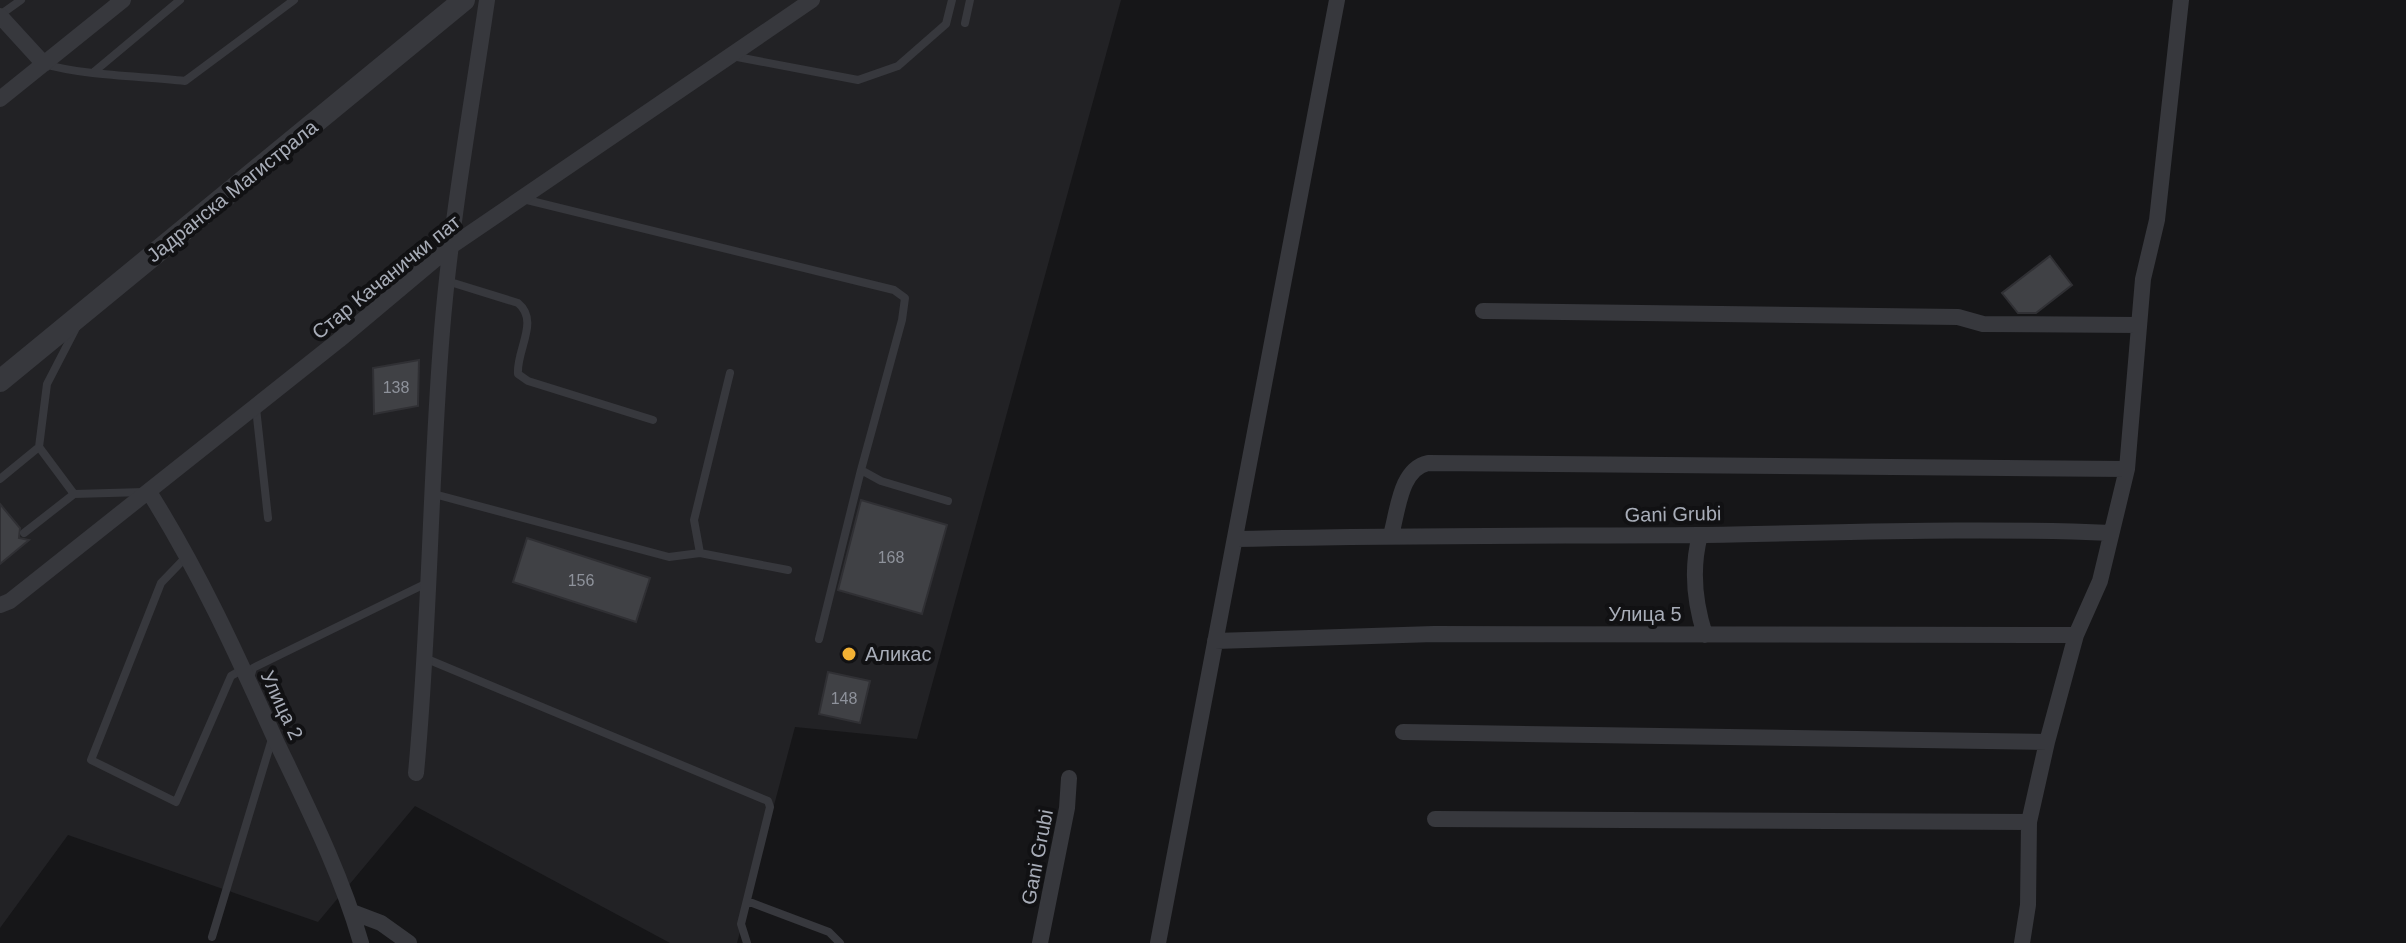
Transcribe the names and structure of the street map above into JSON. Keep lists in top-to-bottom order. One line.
{"streets":{"street":["Јадранска Магистрала","Стар Качанички пат","Gani Grubi","Улица 5","Улица 2"]},"crossings":[["Стар Качанички пат","Улица 2"]],"places":["Аликас"],"house_numbers":["138","168","156","148"]}
